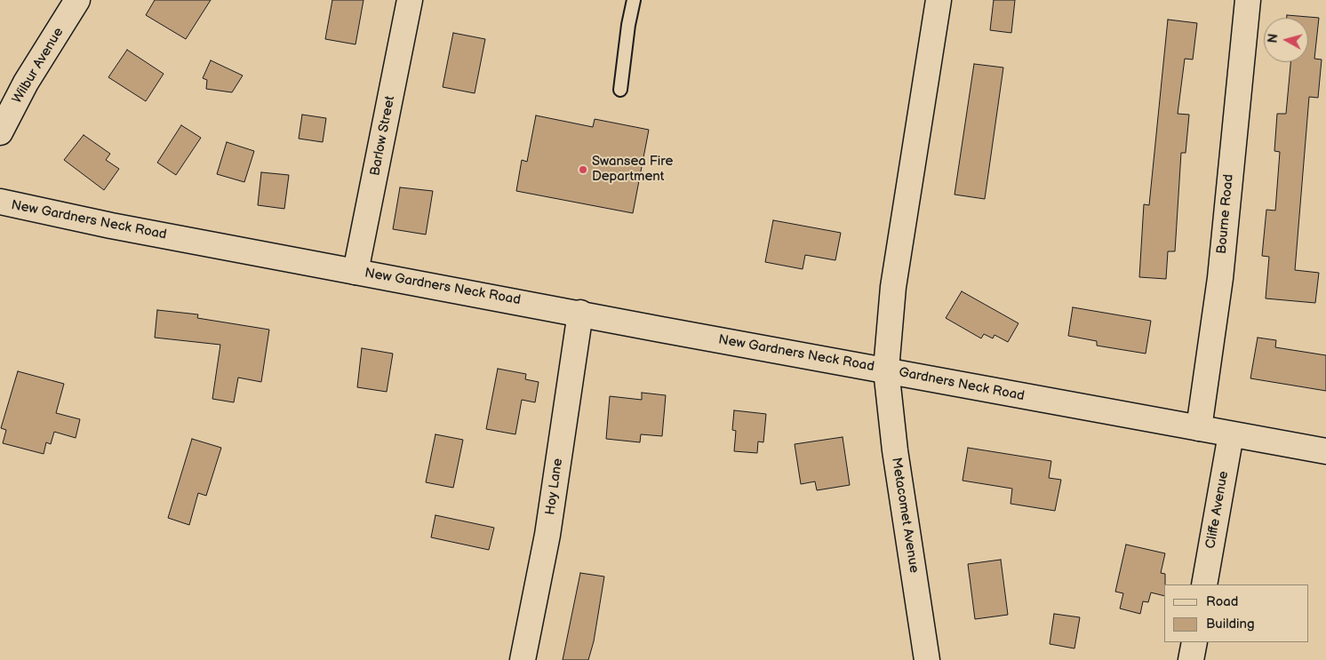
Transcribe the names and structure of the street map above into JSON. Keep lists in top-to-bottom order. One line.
{"streets":{"street":["Wilbur Avenue","Barlow Street","Bourne Road","New Gardners Neck Road","Gardners Neck Road","Hoy Lane","Cliffe Avenue","Metacomet Avenue"]},"crossings":[["Barlow Street","New Gardners Neck Road"],["Bourne Road","Gardners Neck Road"],["New Gardners Neck Road","Gardners Neck Road"],["New Gardners Neck Road","Hoy Lane"],["New Gardners Neck Road","Metacomet Avenue"],["Gardners Neck Road","Cliffe Avenue"],["Gardners Neck Road","Metacomet Avenue"]],"places":["Swansea Fire Department"],"legend":["Road","Building"],"north":"left"}
